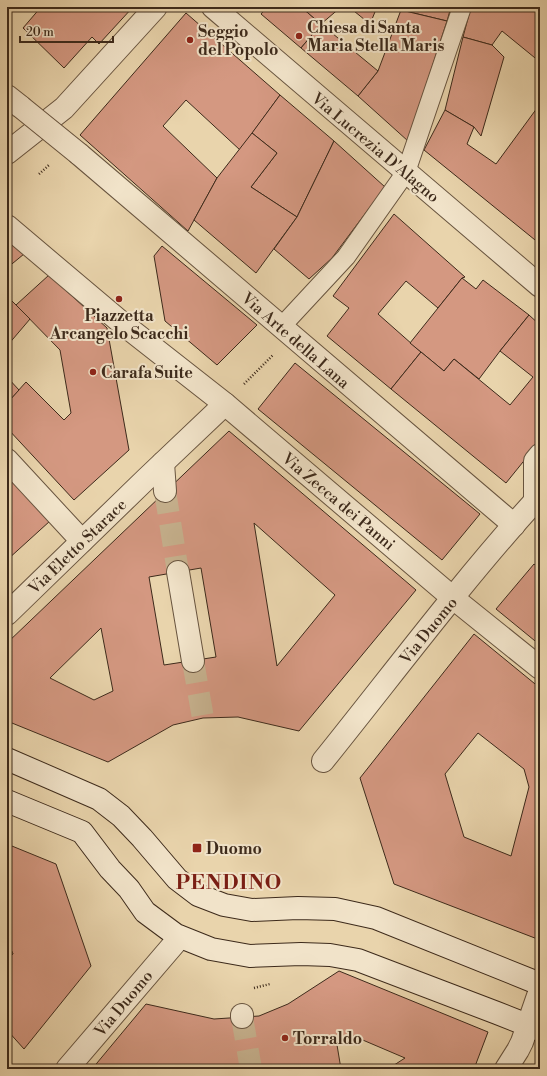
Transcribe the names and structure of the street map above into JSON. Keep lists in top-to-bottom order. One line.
{"streets":{"street":["Via Lucrezia D'Alagno","Via Arte della Lana","Via Zecca dei Panni","Via Eletto Starace","Via Duomo"]},"crossings":[["Via Arte della Lana","Via Duomo"],["Via Zecca dei Panni","Via Eletto Starace"],["Via Zecca dei Panni","Via Duomo"]],"districts":["PENDINO"],"places":{"other":["Chiesa di Santa Maria Stella Maris","Seggio del Popolo","Piazzetta Arcangelo Scacchi","Carafa Suite","Torraldo"],"transit":["Duomo"]},"scale_bar":"20 m"}
